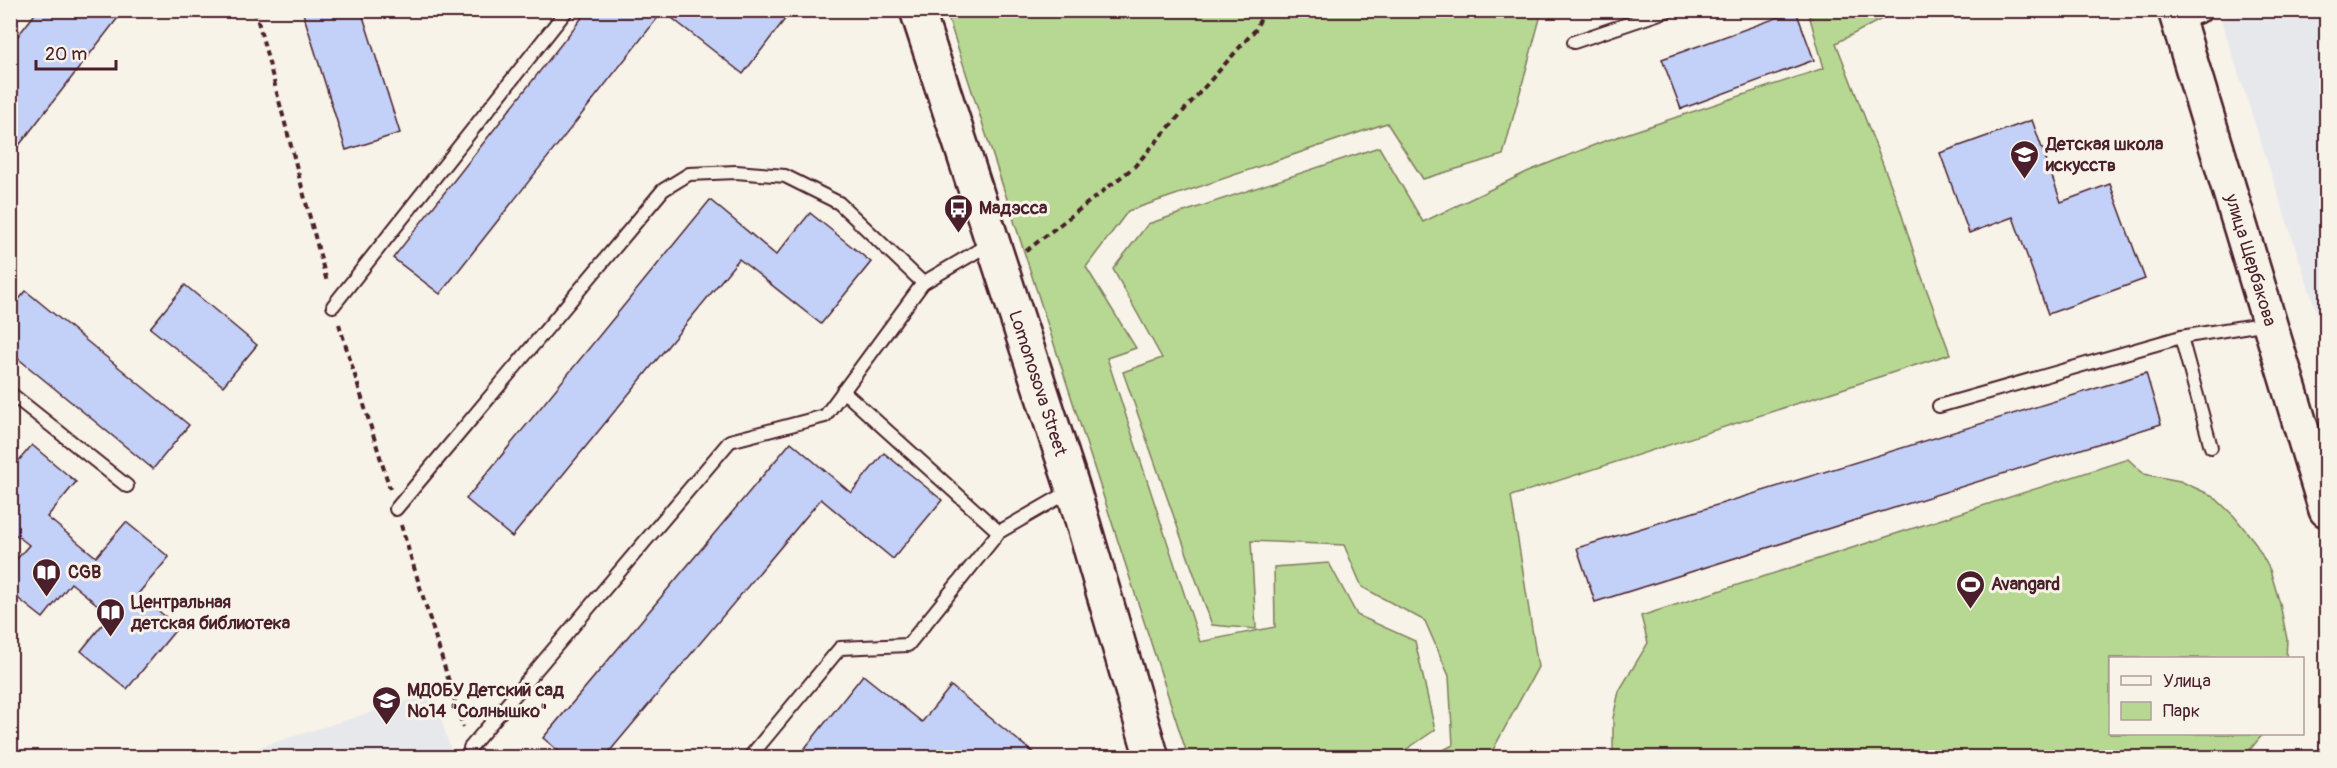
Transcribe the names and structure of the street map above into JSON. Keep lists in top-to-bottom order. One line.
{"streets":{"main road":["улица Щербакова","Lomonosova Street"]},"places":{"school or university":["Детская школа искусств","МДОБУ Детский сад №14 \"Солнышко\""],"bus stop":["Мадэсса"],"library":["CGB","Центральная детская библиотека"],"sports":["Avangard"]},"legend":["Улица","Парк"],"scale_bar":"20 m"}
